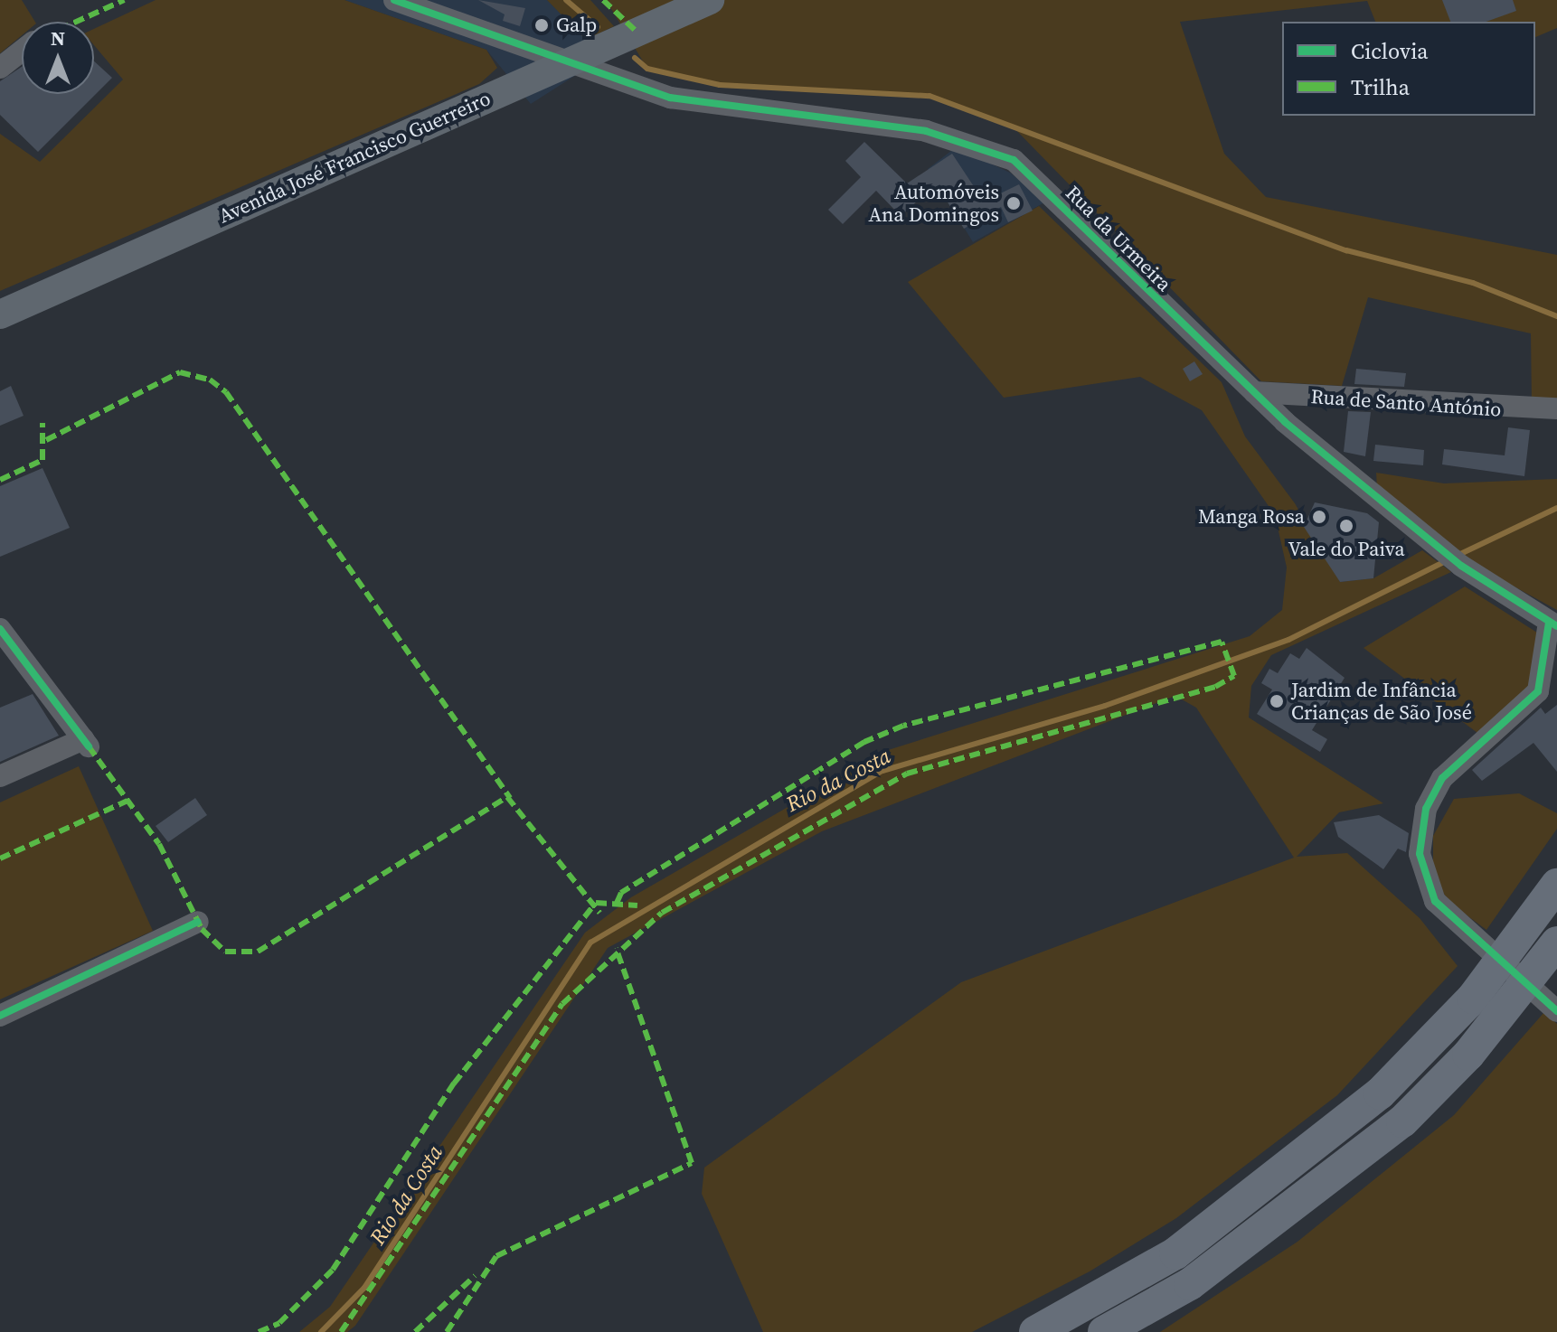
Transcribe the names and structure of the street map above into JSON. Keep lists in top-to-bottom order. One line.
{"streets":{"main road":["Avenida José Francisco Guerreiro"],"street":["Rua da Urmeira","Rua de Santo António"]},"crossings":[["Avenida José Francisco Guerreiro","Rua da Urmeira"],["Rua da Urmeira","Rua de Santo António"]],"water":["Rio da Costa"],"places":["Galp","Automóveis Ana Domingos","Manga Rosa","Vale do Paiva","Jardim de Infância Crianças de São José"],"legend":["Ciclovia","Trilha"],"north":"top"}
